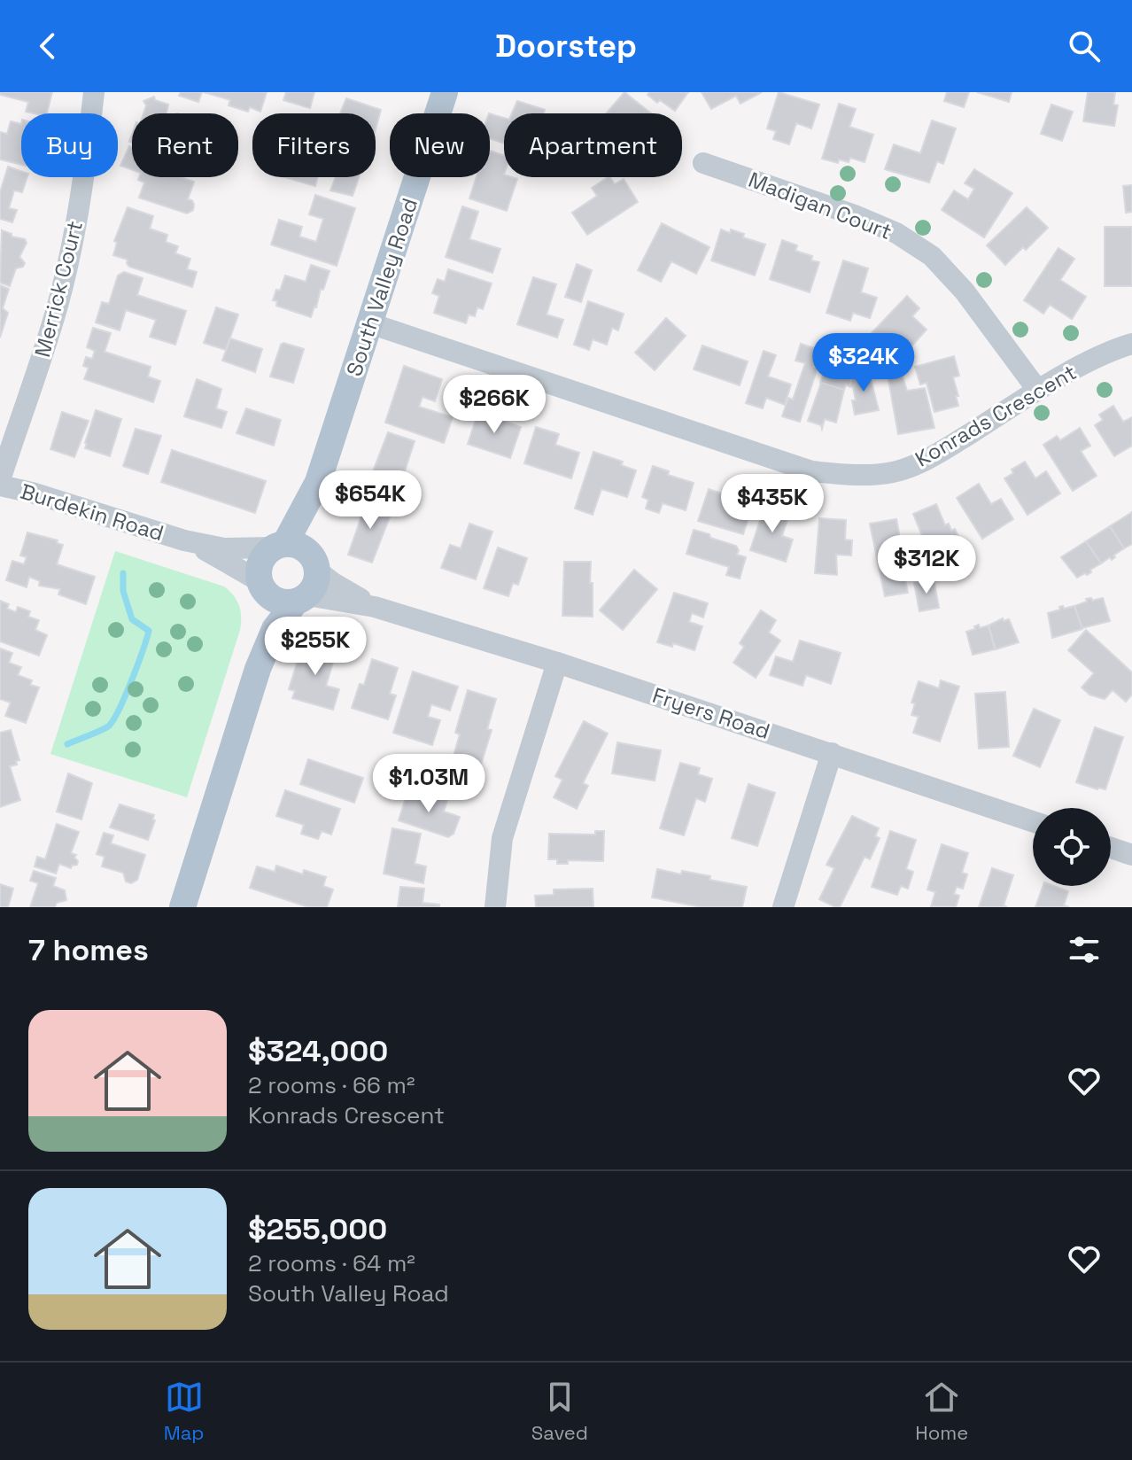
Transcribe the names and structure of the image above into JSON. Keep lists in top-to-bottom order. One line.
{"streets":{"main road":["South Valley Road"],"street":["Madigan Court","Merrick Court","Konrads Crescent","Burdekin Road","Fryers Road"]},"crossings":[["Madigan Court","Konrads Crescent"],["South Valley Road","Konrads Crescent"],["South Valley Road","Burdekin Road"],["South Valley Road","Fryers Road"],["Merrick Court","Burdekin Road"],["Burdekin Road","Fryers Road"]],"page":{"header":"Doorstep","chip":["Buy","Rent","Filters","New","Apartment"],"price":["$324K","$266K","$654K","$435K","$312K","$255K","$1.03M"],"heading":"7 homes","list":[{"name":"$324,000","note":"2 rooms · 66 m² · Konrads Crescent"},{"name":"$255,000","note":"2 rooms · 64 m² · South Valley Road"}],"tabs":["Map","Saved","Home"]}}
